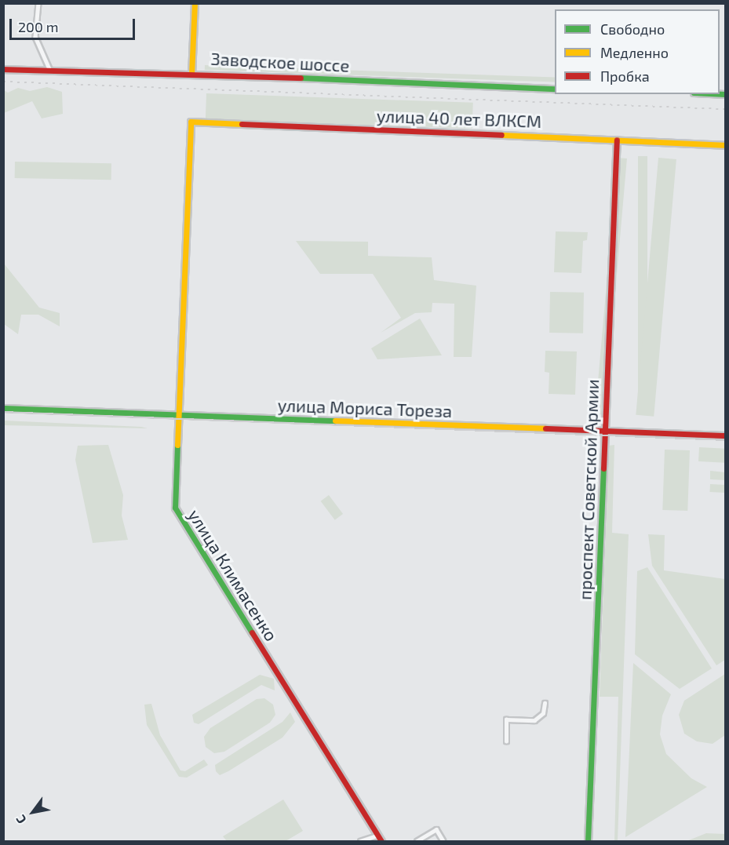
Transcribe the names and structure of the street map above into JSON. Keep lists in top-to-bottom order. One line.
{"streets":{"street":["Заводское шоссе","улица 40 лет ВЛКСМ","улица Мориса Тореза","проспект Советской Армии","улица Климасенко"]},"crossings":[["улица 40 лет ВЛКСМ","проспект Советской Армии"],["улица 40 лет ВЛКСМ","улица Климасенко"],["улица Мориса Тореза","проспект Советской Армии"],["улица Мориса Тореза","улица Климасенко"]],"legend":["Свободно","Медленно","Пробка"],"scale_bar":"200 m","north":"bottom left"}
